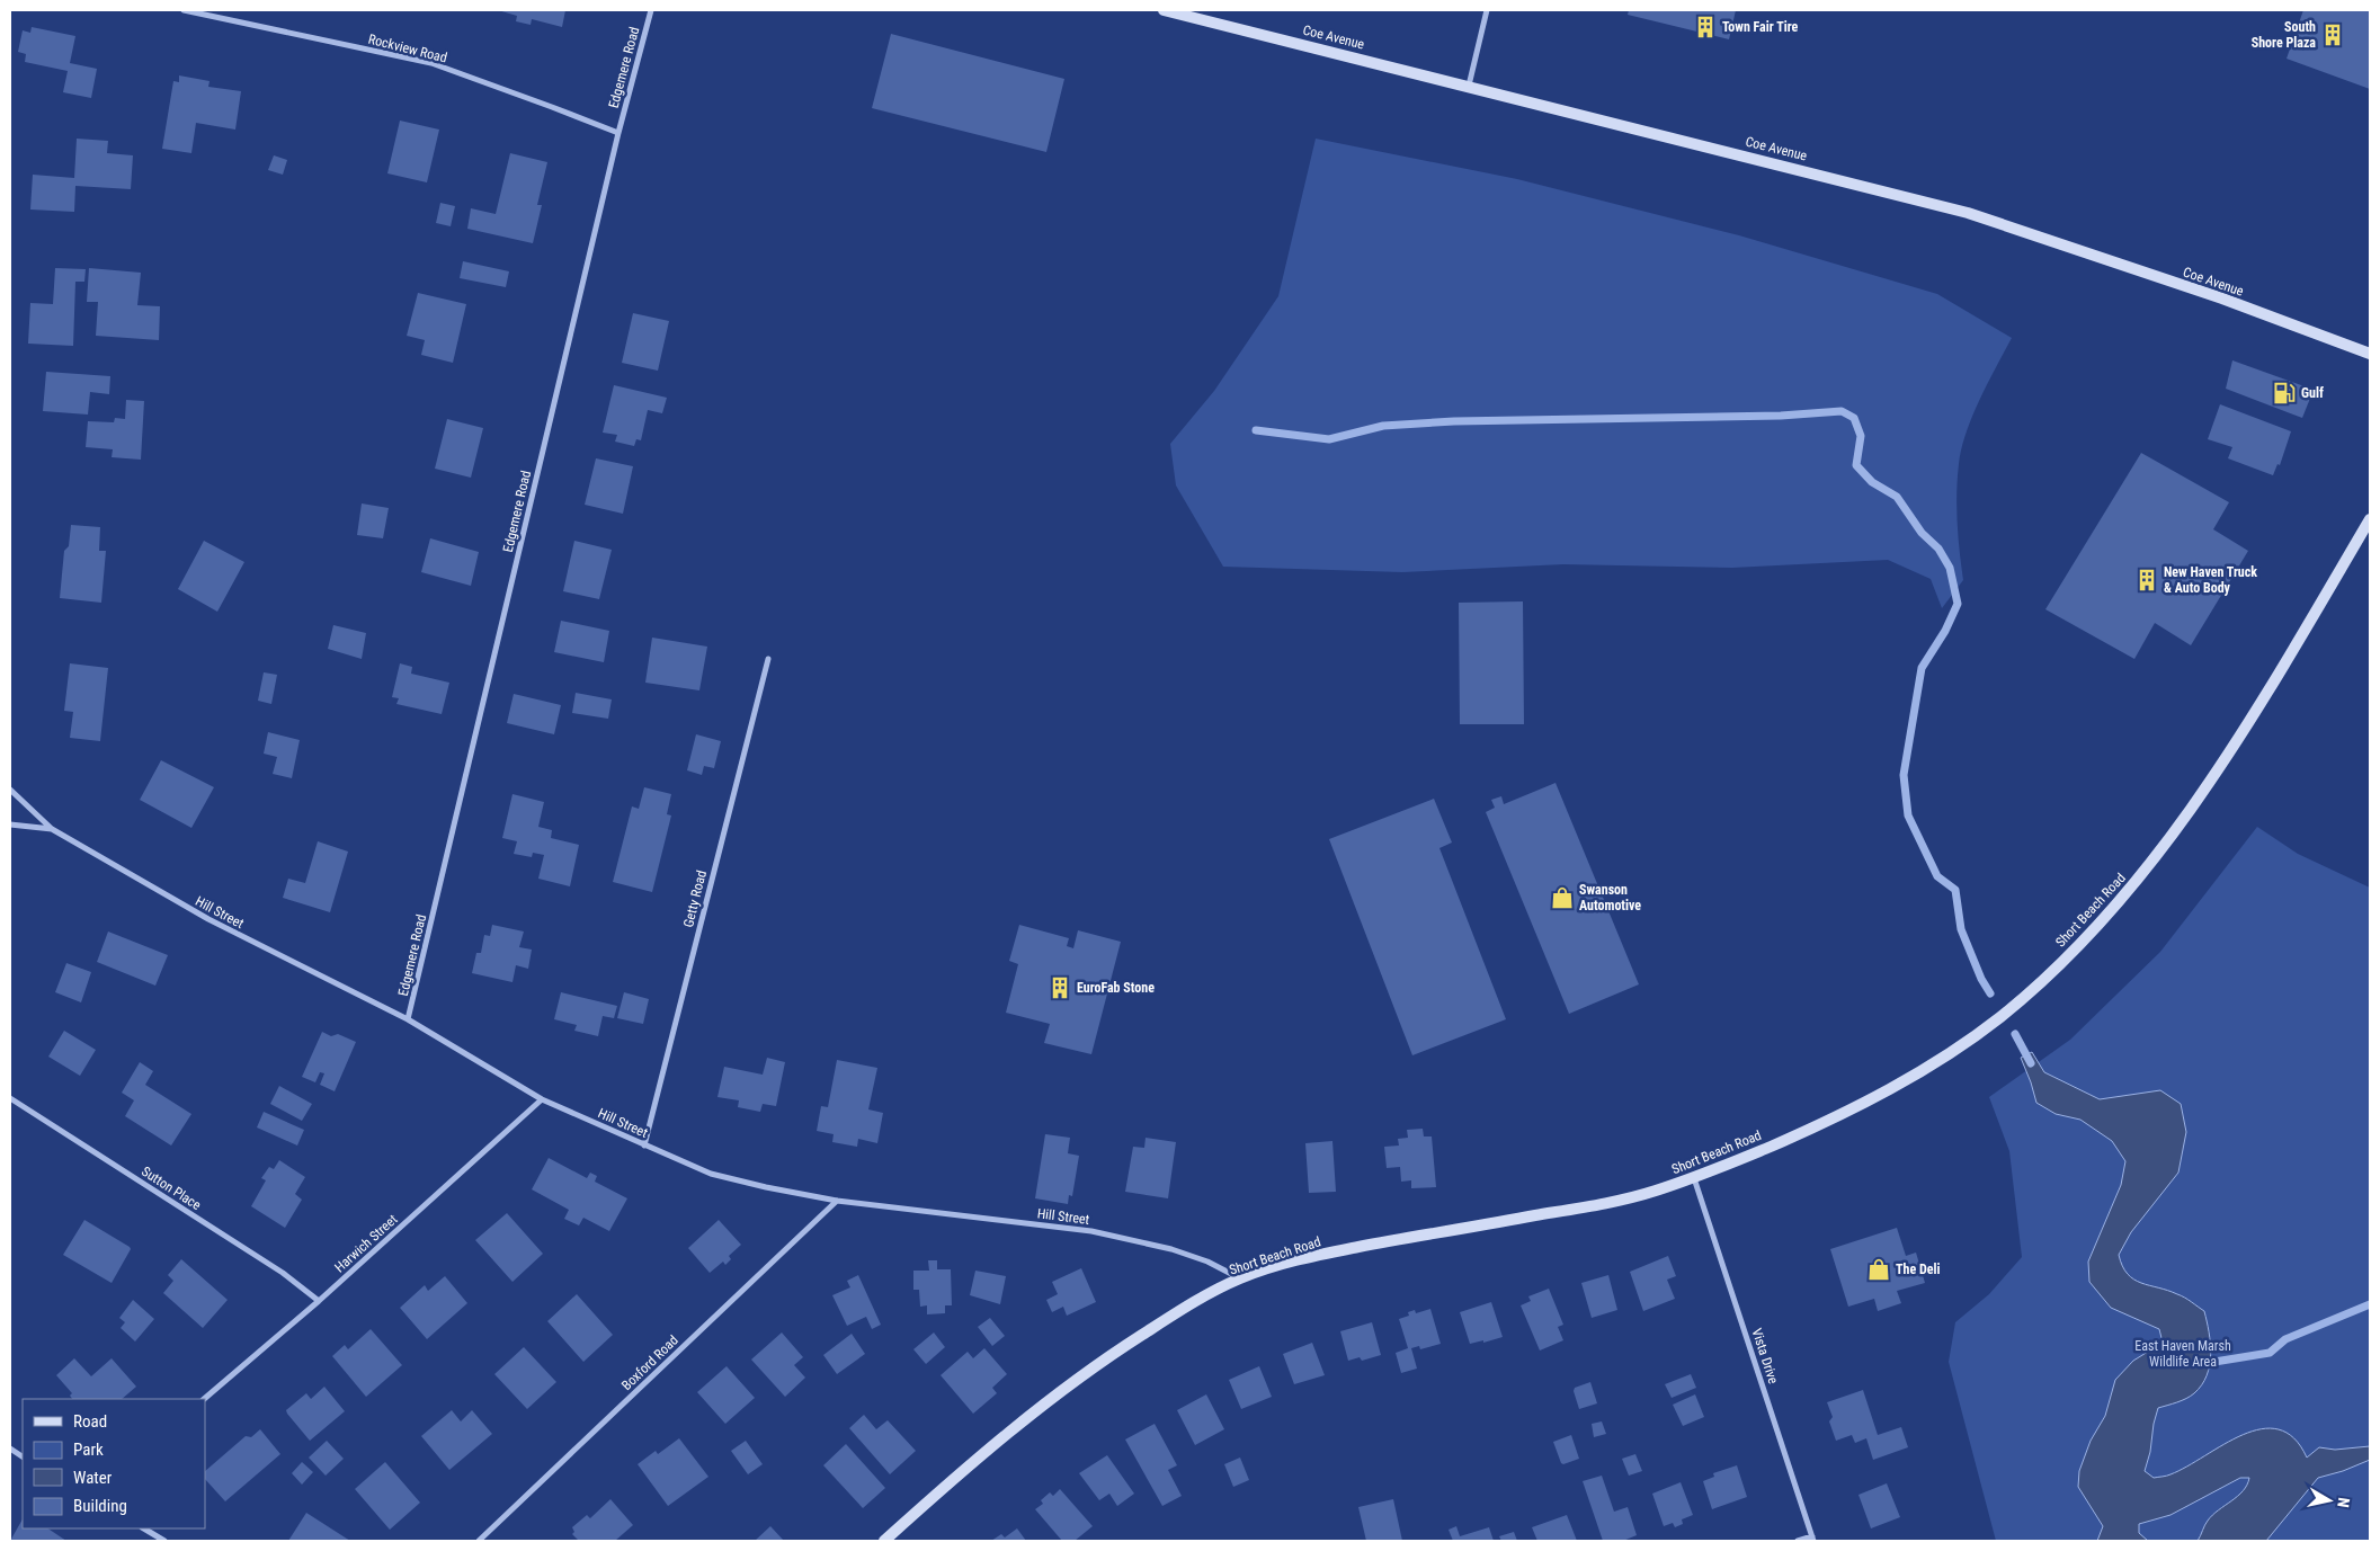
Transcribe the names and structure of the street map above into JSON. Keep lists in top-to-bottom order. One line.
{"streets":{"main road":["Coe Avenue","Short Beach Road"],"street":["Rockview Road","Edgemere Road","Getty Road","Hill Street","Sutton Place","Harwich Street","Vista Drive","Boxford Road"]},"crossings":[["Rockview Road","Edgemere Road"],["Edgemere Road","Hill Street"],["Getty Road","Hill Street"],["Short Beach Road","Hill Street"],["Short Beach Road","Vista Drive"],["Hill Street","Harwich Street"],["Hill Street","Boxford Road"],["Sutton Place","Harwich Street"]],"parks":["East Haven Marsh Wildlife Area"],"places":{"building":["Town Fair Tire","South Shore Plaza","New Haven Truck & Auto Body","EuroFab Stone"],"fuel station":["Gulf"],"shop":["Swanson Automotive","The Deli"]},"legend":["Road","Park","Water","Building"],"north":"right"}
